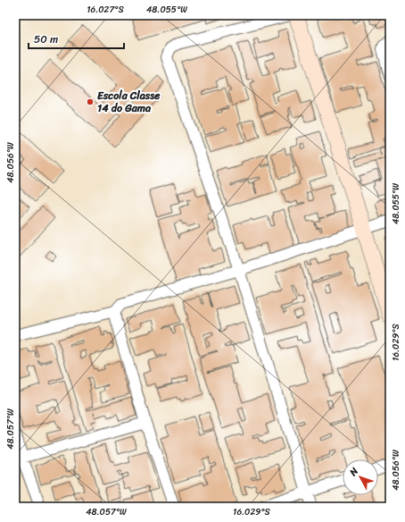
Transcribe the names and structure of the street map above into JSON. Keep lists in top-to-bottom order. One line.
{"places":["Escola Classe 14 do Gama"],"scale_bar":"50 m","north":"top left","coordinates":["16.027°S","48.055°W","48.056°W","16.029°S","48.057°W"]}
